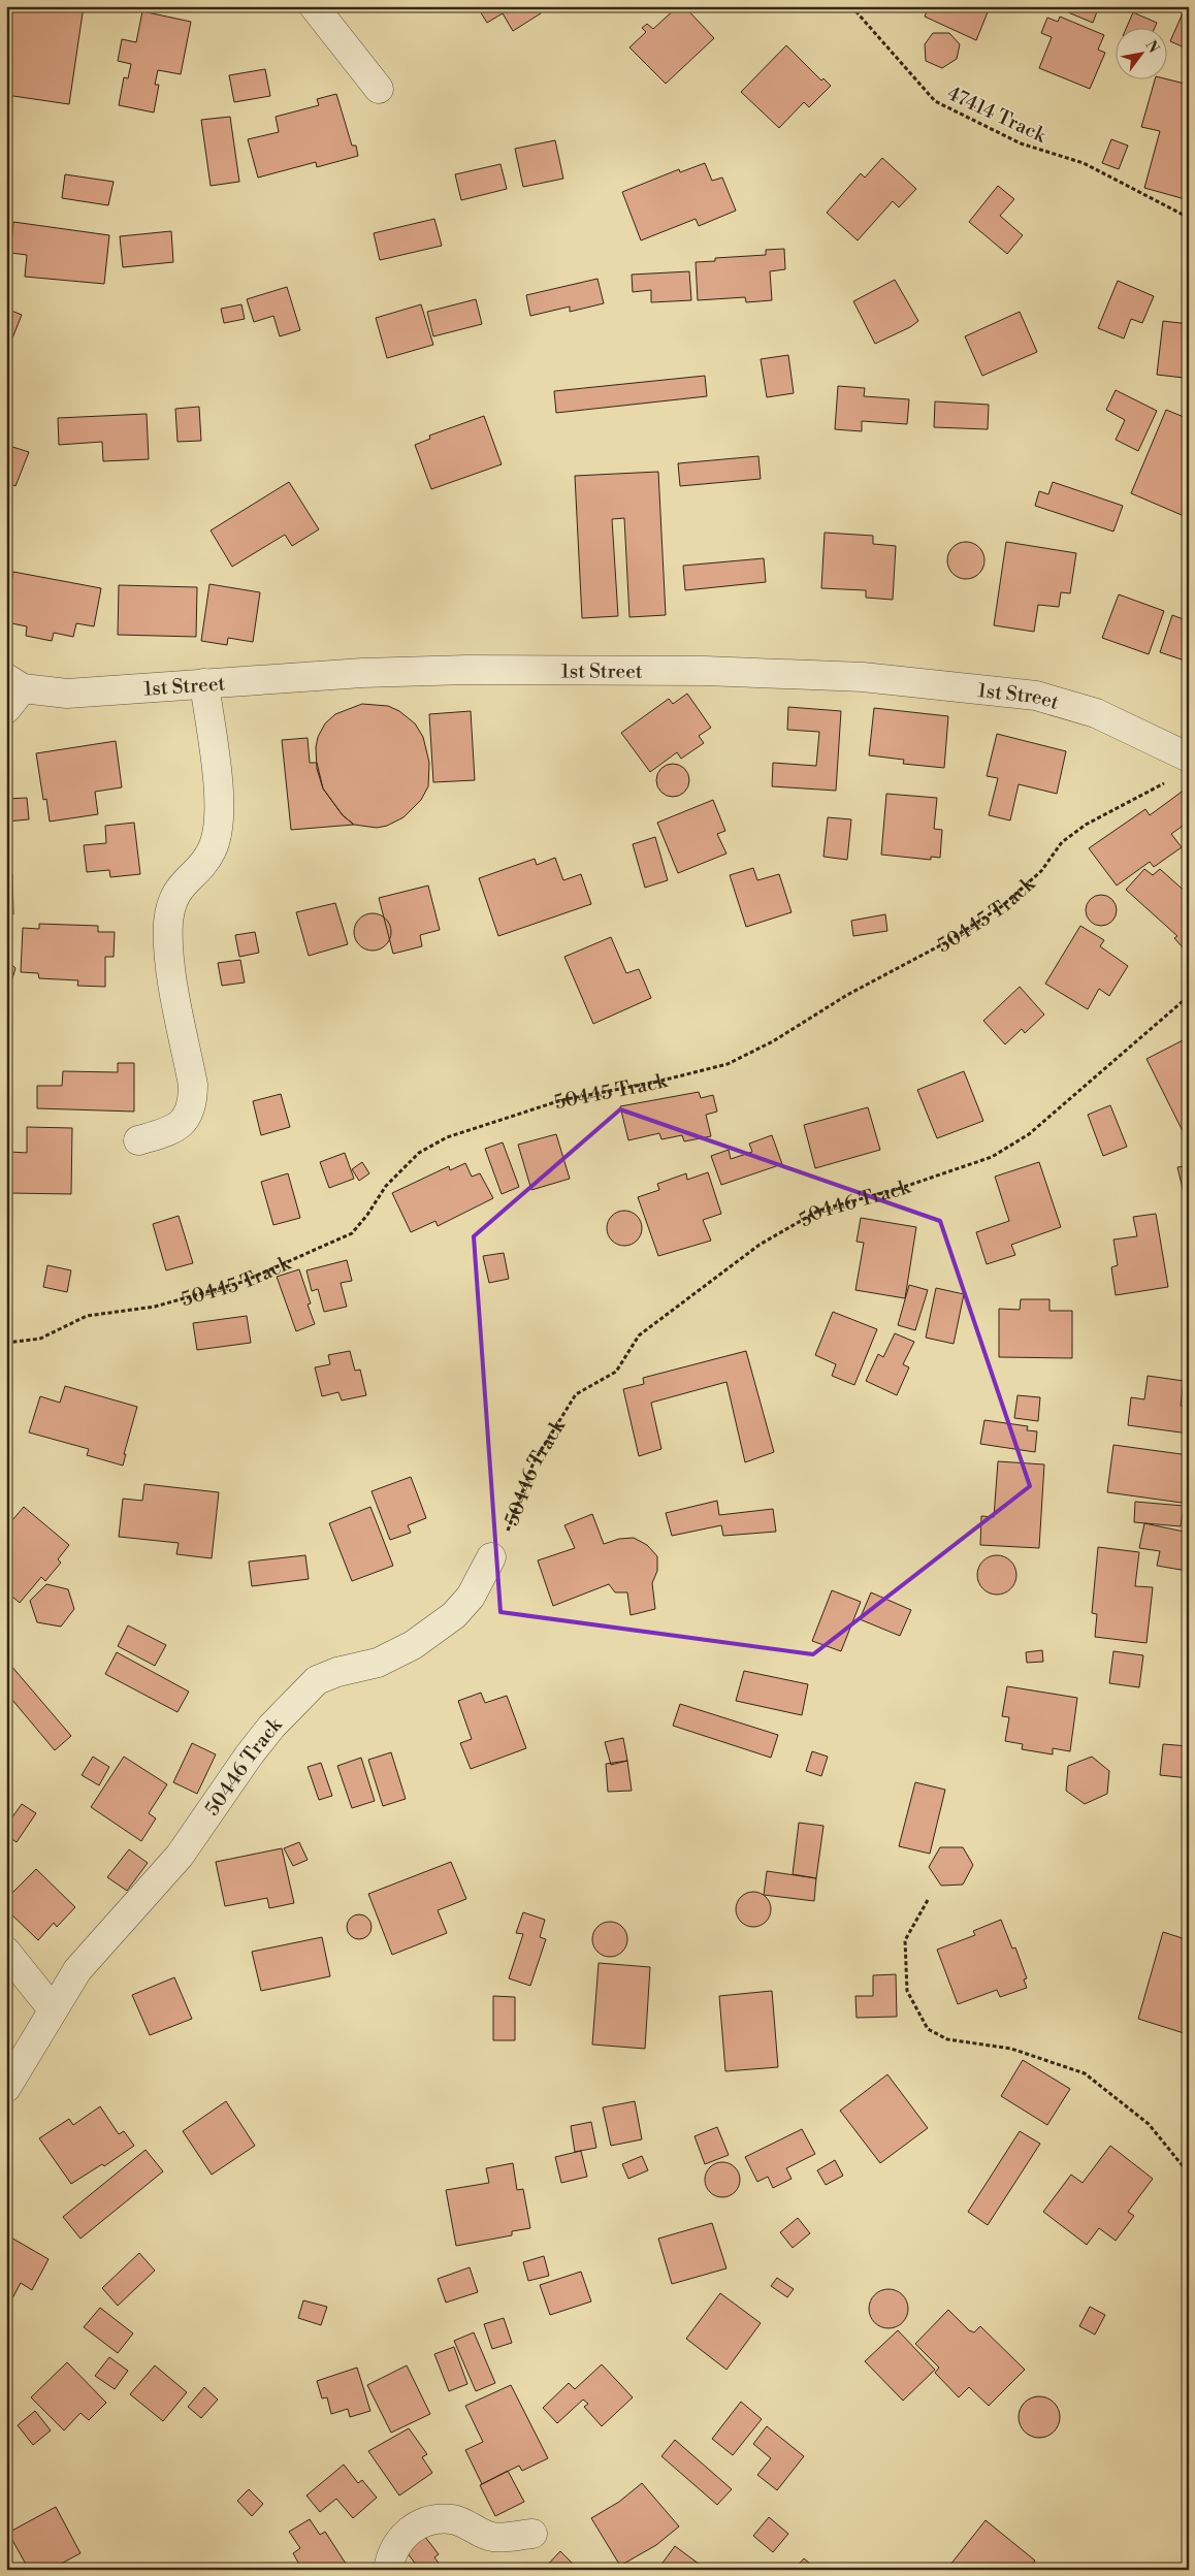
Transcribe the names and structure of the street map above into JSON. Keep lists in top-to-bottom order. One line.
{"streets":{"street":["1st Street","50446 Track"],"path":["47414 Track","50445 Track"]},"north":"top right"}
